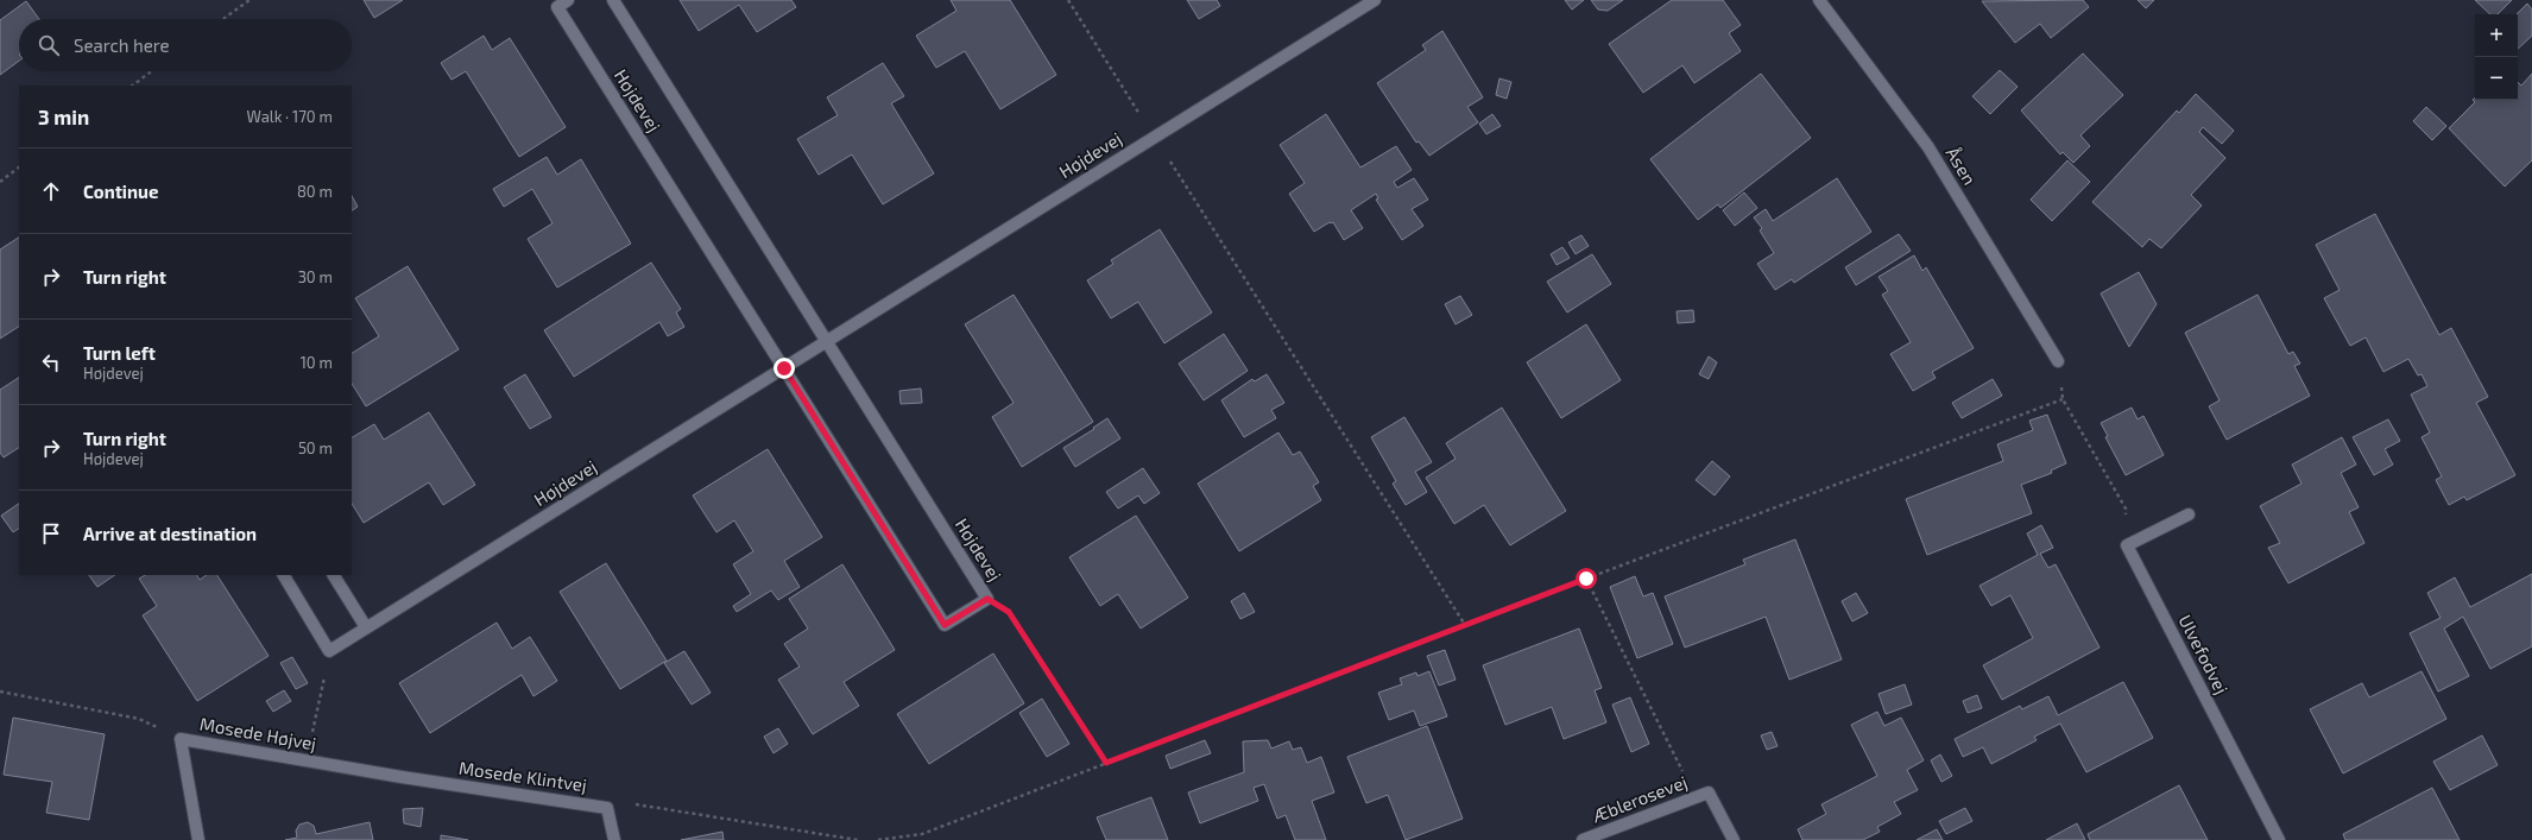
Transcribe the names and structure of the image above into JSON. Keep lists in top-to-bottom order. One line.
{"streets":{"street":["Højdevej","Åsen","Ulvefodvej","Mosede Højvej","Mosede Klintvej","Æblerosevej"]},"crossings":[["Mosede Højvej","Mosede Klintvej"]],"page":{"map_buttons":["+","−"],"search":"Search here","heading":["3 min","Walk · 170 m"],"list":[["Continue","80 m"],["Turn right","30 m"],["Turn left","Højdevej","10 m"],["Turn right","Højdevej","50 m"],"Arrive at destination"]}}
